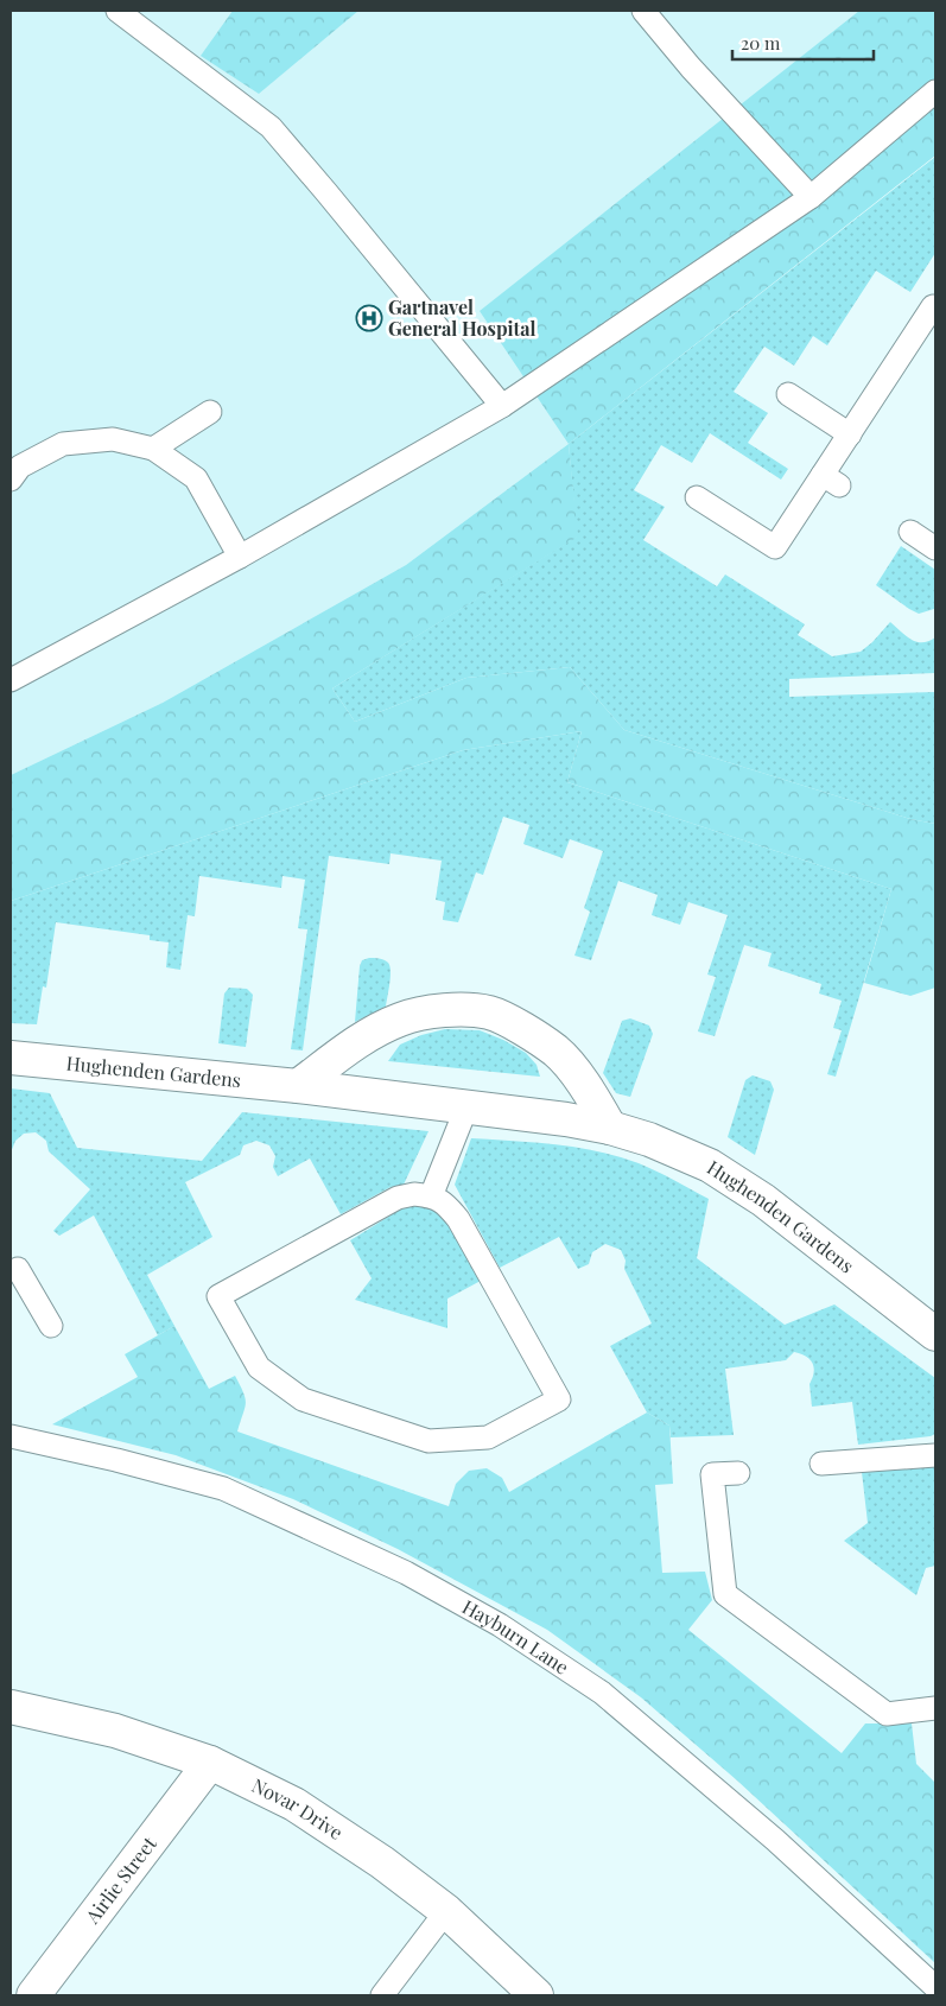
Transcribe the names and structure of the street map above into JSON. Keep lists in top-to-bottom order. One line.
{"streets":{"street":["Hughenden Gardens","Novar Drive","Airlie Street"],"lane":["Hayburn Lane"]},"crossings":[["Novar Drive","Airlie Street"]],"places":{"hospital":["Gartnavel General Hospital"]},"scale_bar":"20 m"}
